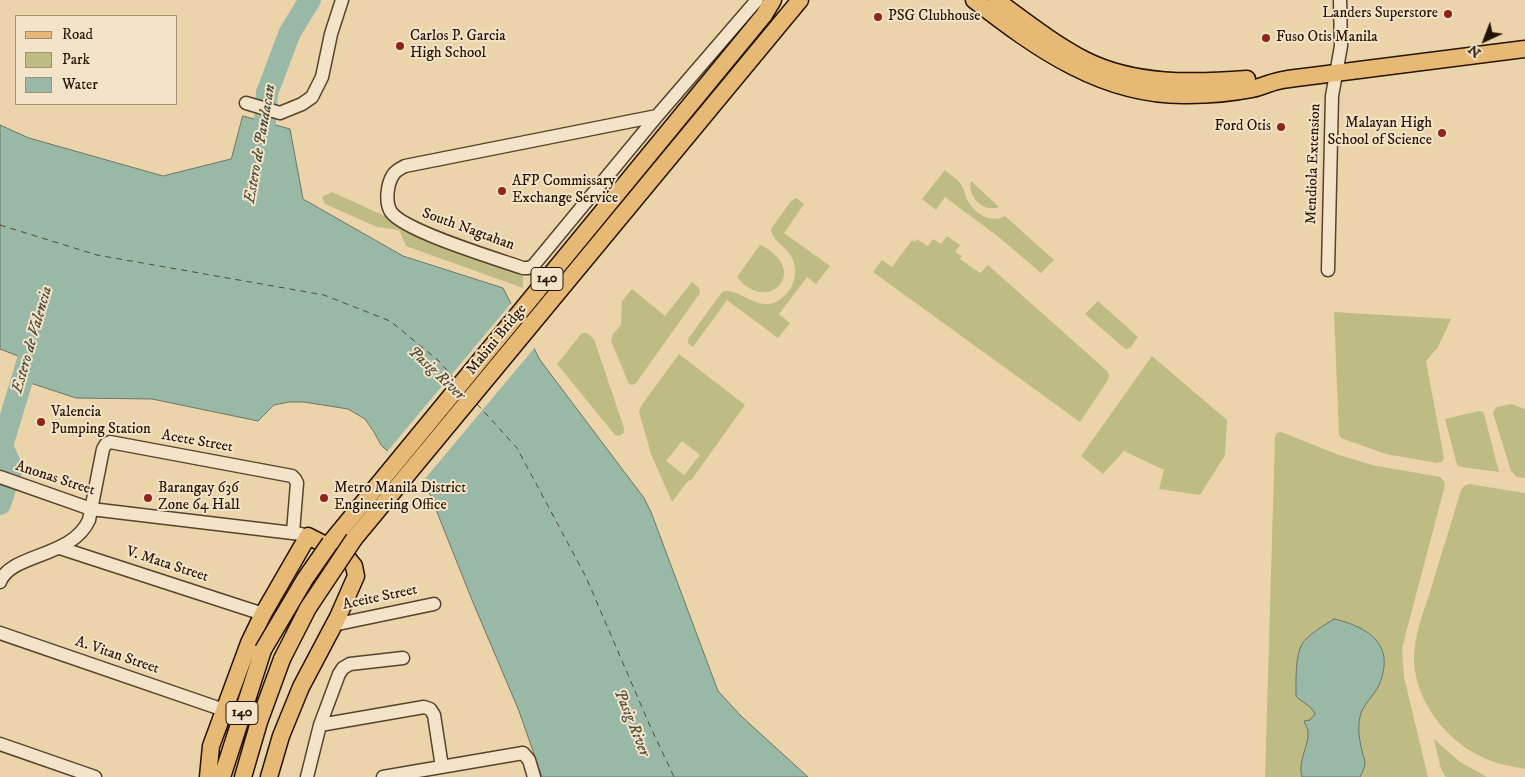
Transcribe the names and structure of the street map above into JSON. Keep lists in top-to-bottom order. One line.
{"streets":{"main road":["140","Mabini Bridge"],"street":["Mendiola Extension","South Nagtahan","Acete Street","Anonas Street","V. Mata Street","Aceite Street","A. Vitan Street"]},"crossings":[["Acete Street","Anonas Street"]],"water":["Estero de Pandacan","Estero de Valencia","Pasig River"],"places":["Landers Superstore","PSG Clubhouse","Fuso Otis Manila","Carlos P. Garcia High School","Ford Otis","Malayan High School of Science","AFP Commissary Exchange Service","Valencia Pumping Station","Barangay 636 Zone 64 Hall","Metro Manila District Engineering Office"],"legend":["Road","Park","Water"],"north":"bottom left"}
